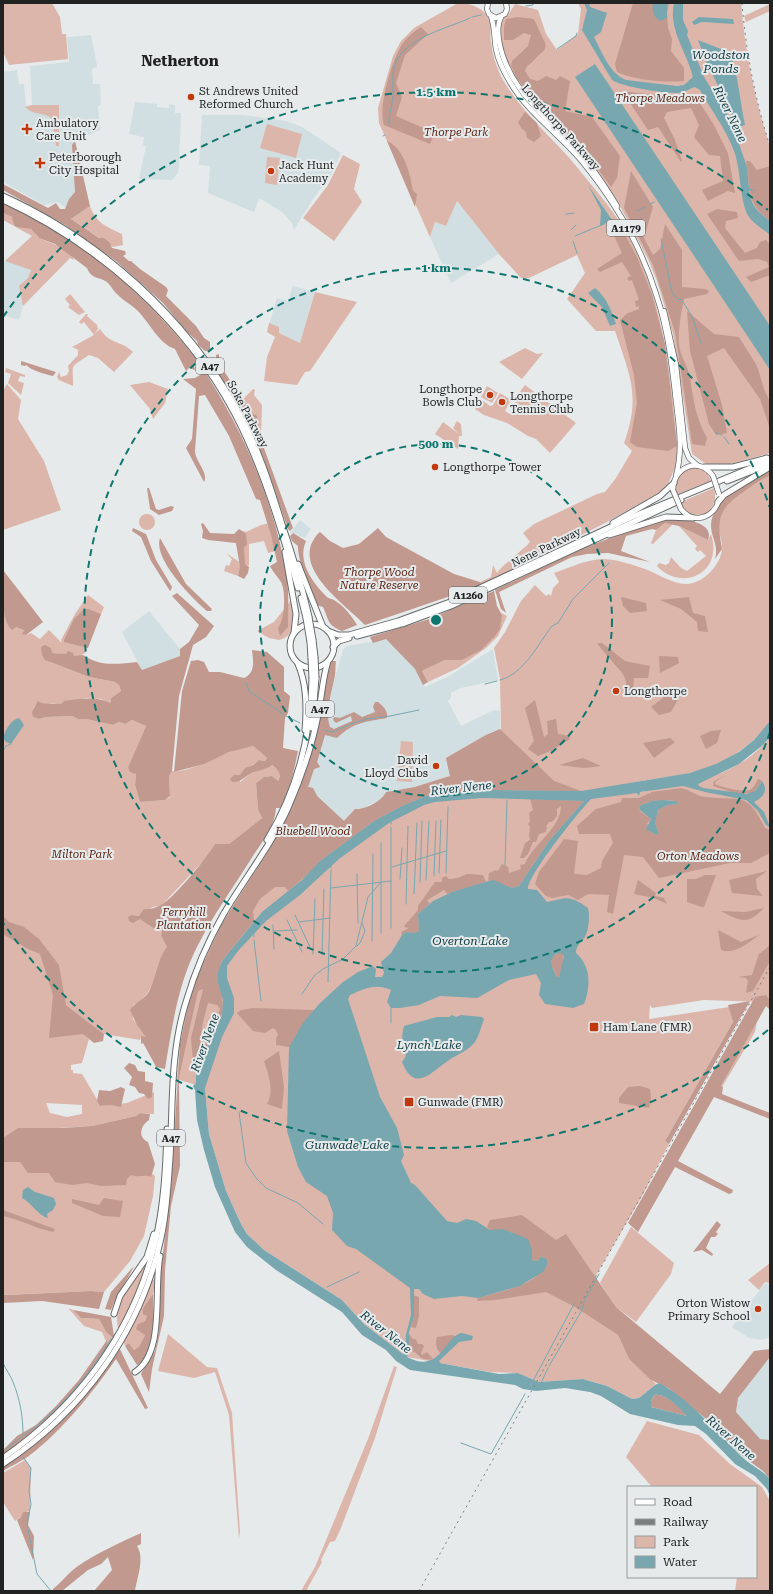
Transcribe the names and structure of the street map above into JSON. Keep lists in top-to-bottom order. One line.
{"streets":{"highway":["A47","Soke Parkway","Nene Parkway","A1260"],"main road":["Longthorpe Parkway","A1179"]},"crossings":[["A47","Soke Parkway"],["A47","Nene Parkway"]],"districts":["Netherton"],"water":["Woodston Ponds","River Nene","Overton Lake","Lynch Lake","Gunwade Lake"],"parks":["Thorpe Meadows","Thorpe Park","Thorpe Wood Nature Reserve","Bluebell Wood","Milton Park","Orton Meadows","Ferryhill Plantation"],"places":{"other":["St Andrews United Reformed Church","Jack Hunt Academy","Longthorpe Bowls Club","Longthorpe Tennis Club","Longthorpe Tower","Longthorpe","David Lloyd Clubs","Orton Wistow Primary School"],"health":["Ambulatory Care Unit","Peterborough City Hospital"],"transit":["Ham Lane (FMR)","Gunwade (FMR)"]},"legend":["Road","Railway","Park","Water"],"rings":["1.5 km","1 km","500 m"]}
